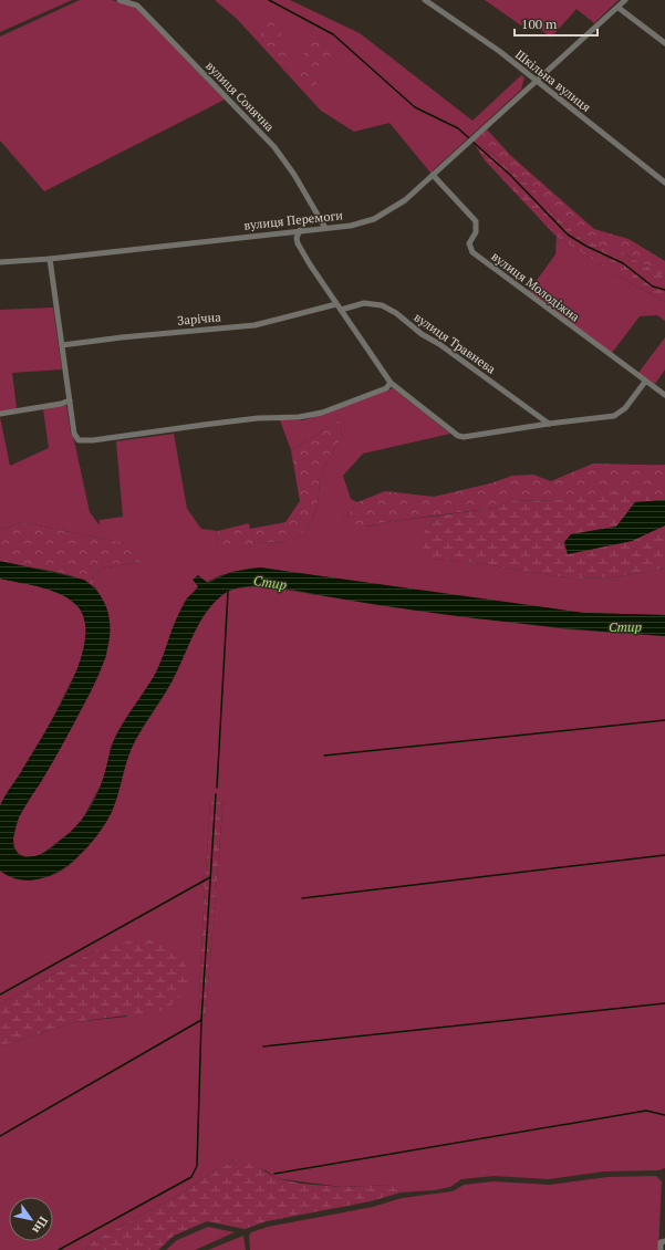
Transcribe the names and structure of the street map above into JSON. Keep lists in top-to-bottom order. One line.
{"streets":{"street":["Шкільна вулиця","вулиця Сонячна","вулиця Перемоги","вулиця Молодіжна","Зарічна","вулиця Травнева"]},"crossings":[["Шкільна вулиця","вулиця Перемоги"],["вулиця Сонячна","вулиця Перемоги"],["вулиця Перемоги","вулиця Молодіжна"]],"water":["Стир"],"scale_bar":"100 m","north":"bottom right"}
